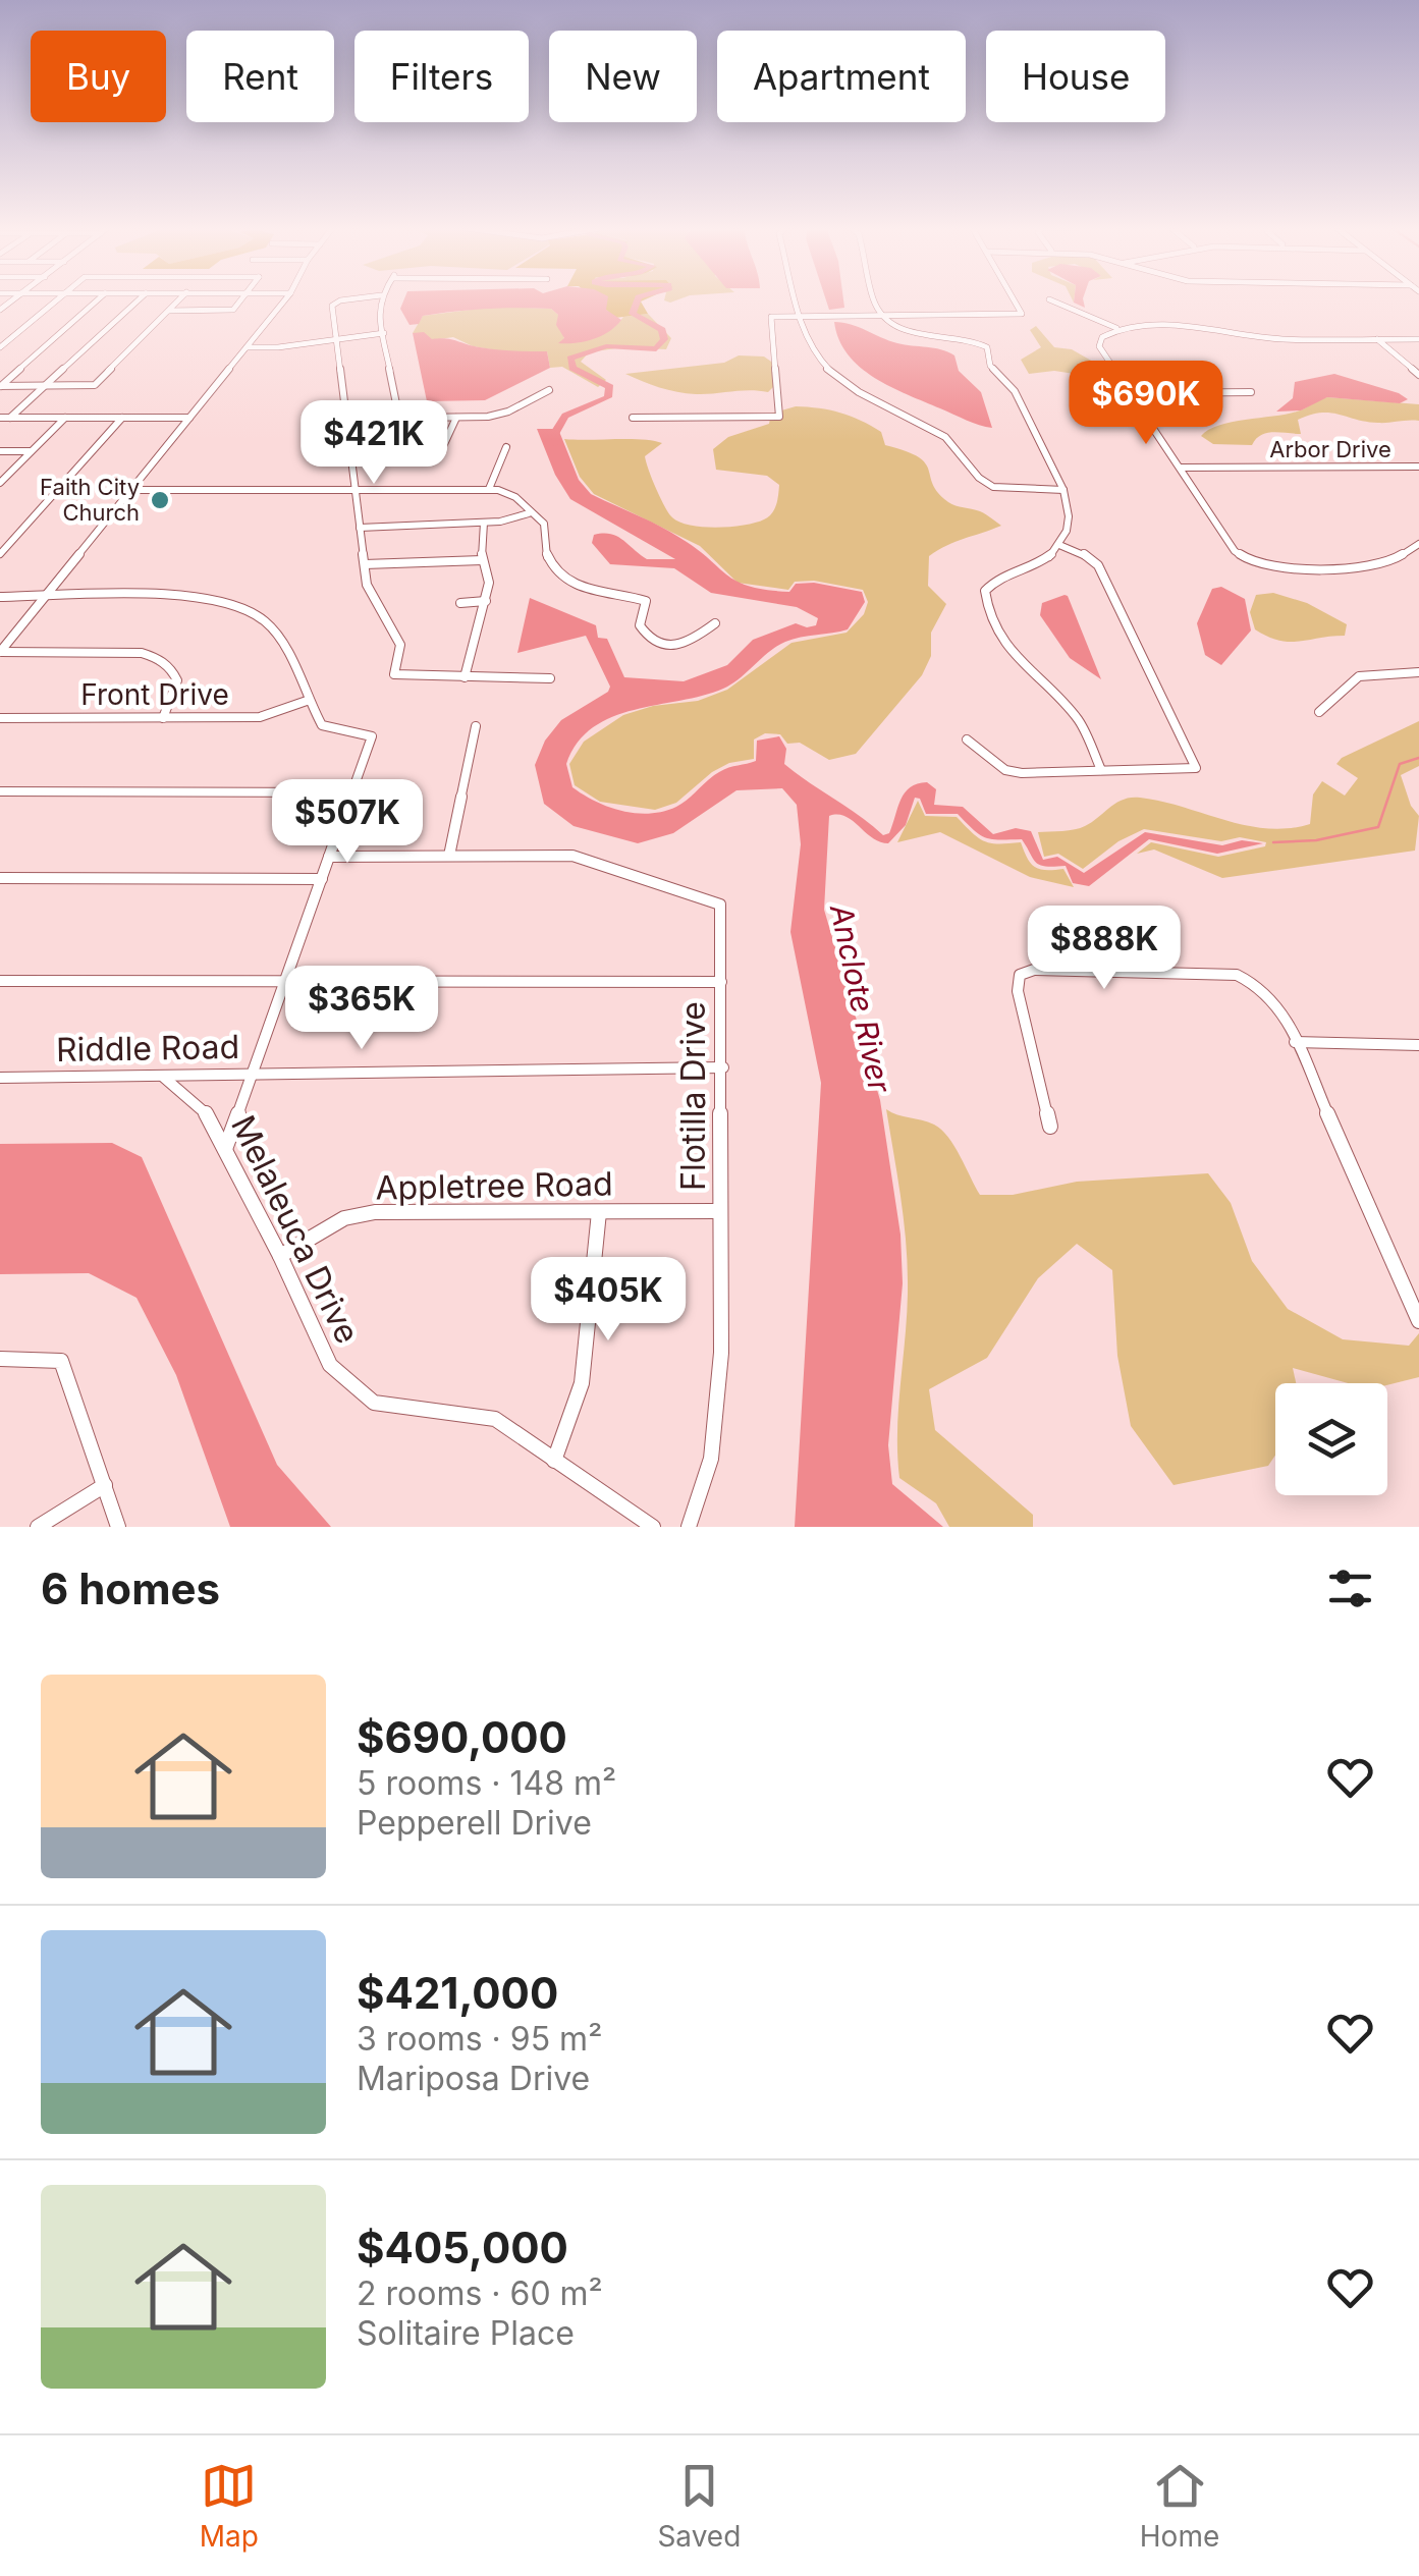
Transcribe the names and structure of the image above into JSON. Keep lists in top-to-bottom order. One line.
{"streets":{"street":["Arbor Drive","Front Drive","Riddle Road","Flotilla Drive","Appletree Road","Melaleuca Drive"]},"crossings":[["Riddle Road","Flotilla Drive"],["Riddle Road","Melaleuca Drive"],["Flotilla Drive","Appletree Road"],["Appletree Road","Melaleuca Drive"]],"water":["Anclote River"],"places":["Faith City Church"],"page":{"chip":["Buy","Rent","Filters","New","Apartment","House"],"price":["$690K","$421K","$507K","$888K","$365K","$405K"],"heading":"6 homes","list":[{"name":"$690,000","note":"5 rooms · 148 m² · Pepperell Drive"},{"name":"$421,000","note":"3 rooms · 95 m² · Mariposa Drive"},{"name":"$405,000","note":"2 rooms · 60 m² · Solitaire Place"}],"tabs":["Map","Saved","Home"]}}
